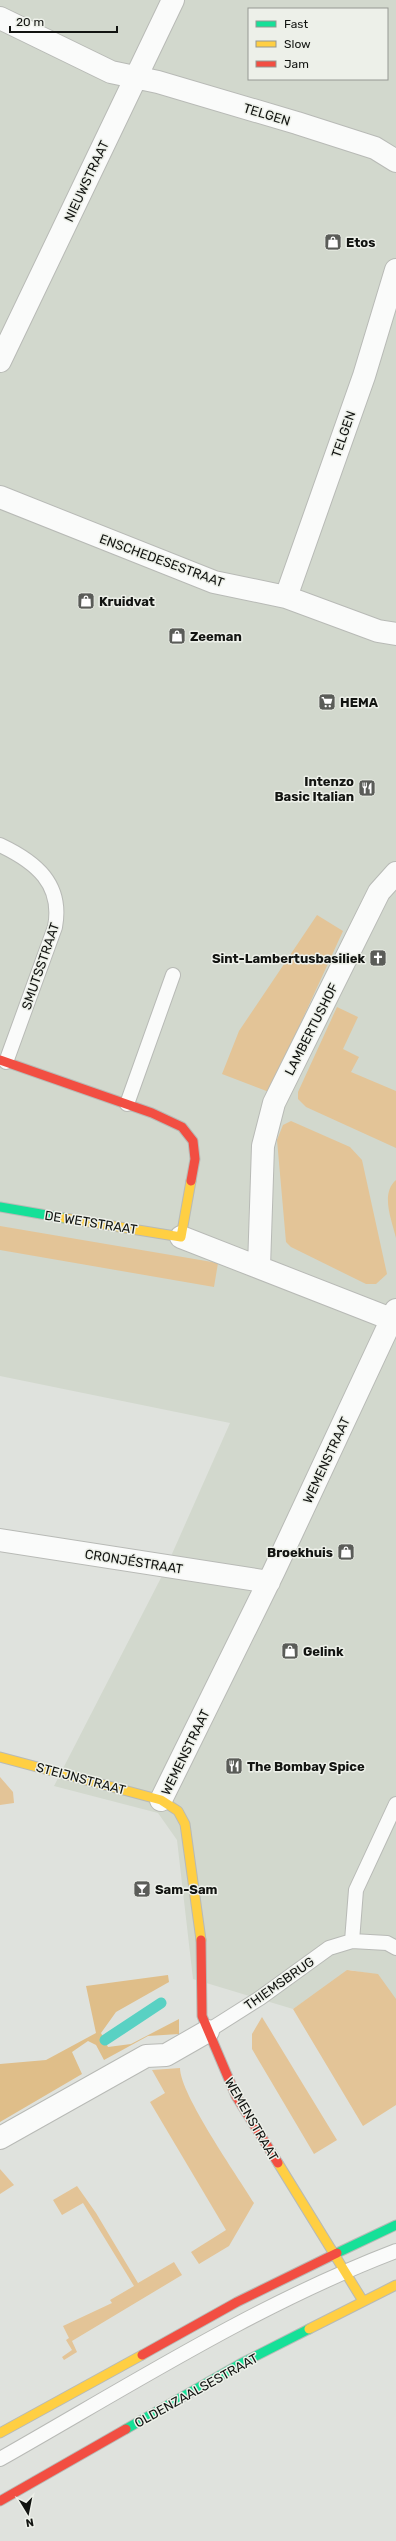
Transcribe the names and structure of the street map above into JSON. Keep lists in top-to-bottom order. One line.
{"streets":{"street":["TELGEN","NIEUWSTRAAT","ENSCHEDESESTRAAT","SMUTSSTRAAT","LAMBERTUSHOF","DE WETSTRAAT","WEMENSTRAAT","CRONJÉSTRAAT","STEIJNSTRAAT","OLDENZAALSESTRAAT"],"lane":["THIEMSBRUG"]},"crossings":[["TELGEN","NIEUWSTRAAT"],["TELGEN","ENSCHEDESESTRAAT"],["SMUTSSTRAAT","DE WETSTRAAT"],["LAMBERTUSHOF","DE WETSTRAAT"],["DE WETSTRAAT","WEMENSTRAAT"],["WEMENSTRAAT","CRONJÉSTRAAT"],["WEMENSTRAAT","STEIJNSTRAAT"],["WEMENSTRAAT","THIEMSBRUG"],["WEMENSTRAAT","OLDENZAALSESTRAAT"]],"places":{"shop":["Etos","Kruidvat","Zeeman","Broekhuis","Gelink"],"supermarket":["HEMA"],"restaurant":["Intenzo Basic Italian","The Bombay Spice"],"church":["Sint-Lambertusbasiliek"],"bar":["Sam-Sam"]},"legend":["Fast","Slow","Jam"],"scale_bar":"20 m","north":"bottom"}
